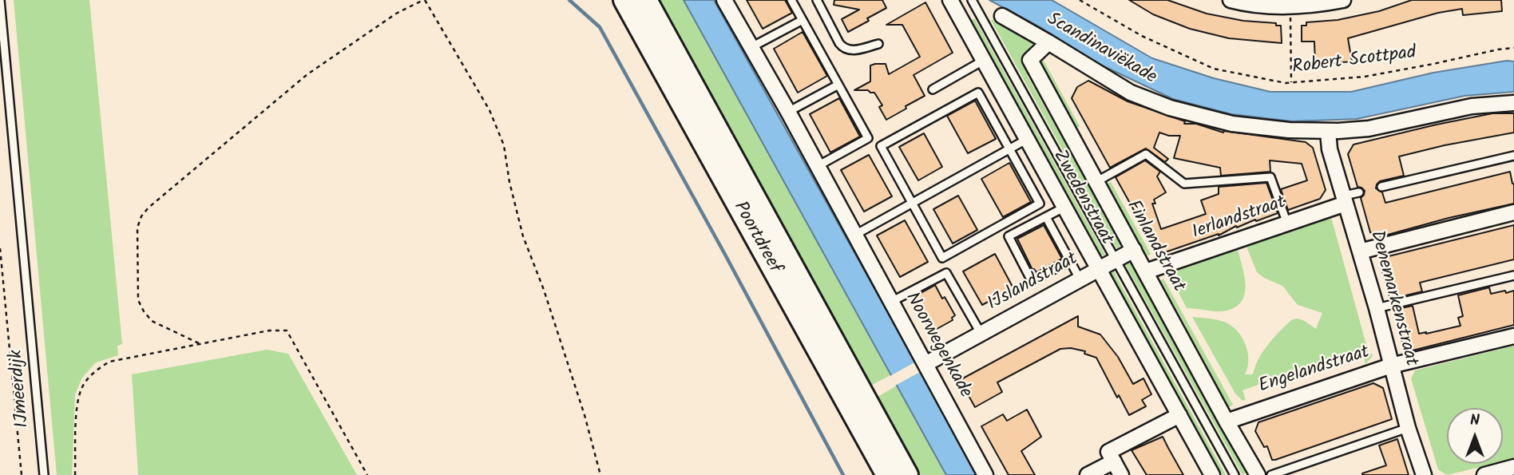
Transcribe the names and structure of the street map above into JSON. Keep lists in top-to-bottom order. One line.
{"streets":{"main road":["Poortdreef"],"street":["Scandinaviëkade","Zwedenstraat","Ierlandstraat","Finlandstraat","IJslandstraat","Denemarkenstraat","Noorwegenkade","Engelandstraat"],"lane":["IJmeerdijk"],"path":["Robert Scottpad"]},"crossings":[["Scandinaviëkade","Finlandstraat"],["Scandinaviëkade","Denemarkenstraat"],["Zwedenstraat","IJslandstraat"],["Ierlandstraat","Finlandstraat"],["Ierlandstraat","Denemarkenstraat"],["Finlandstraat","IJslandstraat"],["Finlandstraat","Engelandstraat"],["IJslandstraat","Noorwegenkade"],["Denemarkenstraat","Engelandstraat"]],"north":"top"}
